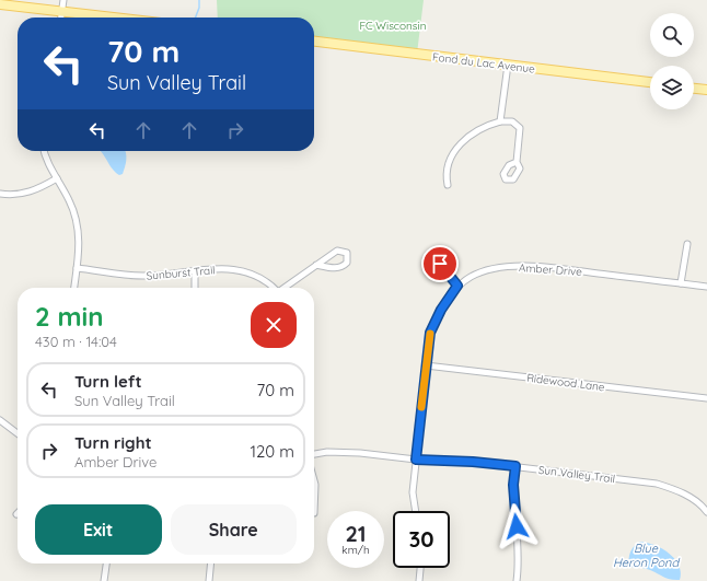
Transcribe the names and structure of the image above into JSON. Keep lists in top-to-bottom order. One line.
{"streets":{"main road":["Fond du Lac Avenue"],"street":["Amber Drive","Sunburst Trail","Ridewood Lane","Sun Valley Trail"]},"crossings":[["Amber Drive","Ridewood Lane"],["Amber Drive","Sun Valley Trail"]],"water":["Blue Heron Pond"],"parks":["FC Wisconsin"],"page":{"turn":["70 m","Sun Valley Trail"],"heading":["2 min","430 m · 14:04"],"list":[{"name":"Turn left","note":"Sun Valley Trail","value":"70 m"},{"name":"Turn right","note":"Amber Drive","value":"120 m"}],"buttons":["Exit","Share"],"speed":"21 km/h","limit":"30"}}
